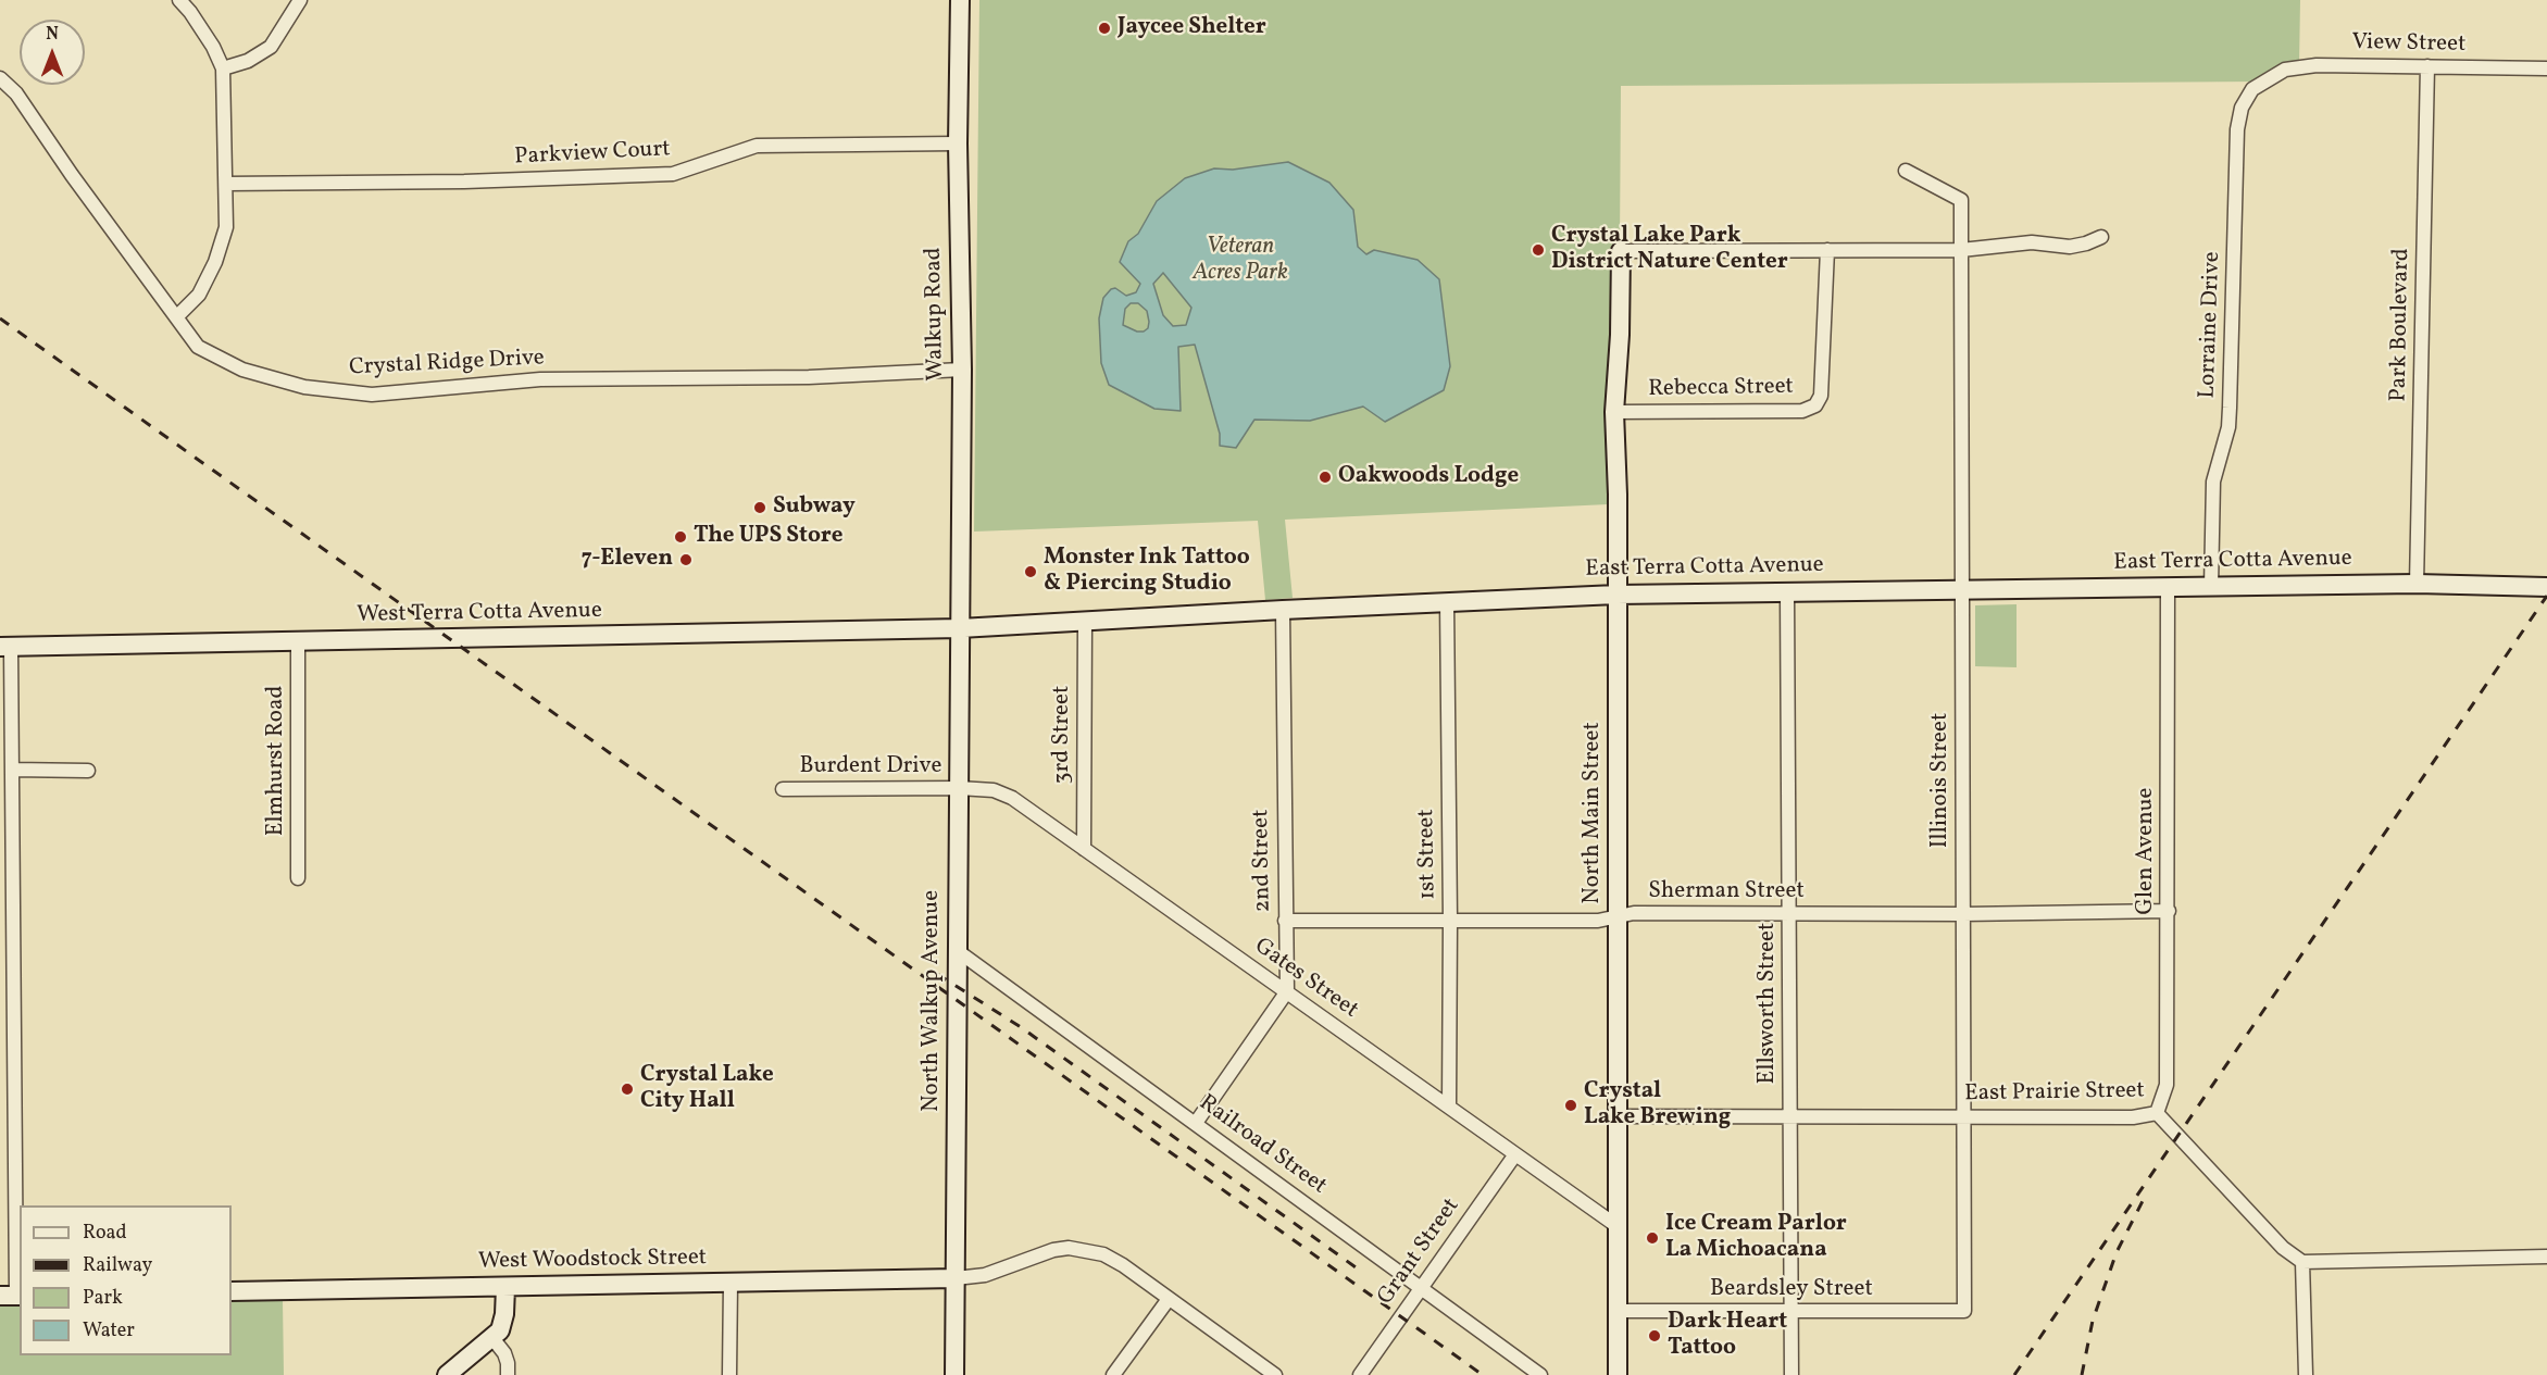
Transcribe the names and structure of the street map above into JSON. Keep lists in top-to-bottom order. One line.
{"streets":{"street":["View Street","Parkview Court","Walkup Road","Lorraine Drive","Park Boulevard","Crystal Ridge Drive","Rebecca Street","East Terra Cotta Avenue","West Terra Cotta Avenue","3rd Street","Elmhurst Road","Burdent Drive","Illinois Street","North Main Street","Glen Avenue","1st Street","2nd Street","Sherman Street","Gates Street","North Walkup Avenue","Ellsworth Street","East Prairie Street","Railroad Street","Grant Street","West Woodstock Street","Beardsley Street"]},"crossings":[["View Street","Lorraine Drive"],["View Street","Park Boulevard"],["Parkview Court","Walkup Road"],["Walkup Road","Crystal Ridge Drive"],["Walkup Road","East Terra Cotta Avenue"],["Walkup Road","West Terra Cotta Avenue"],["Walkup Road","North Walkup Avenue"],["Lorraine Drive","East Terra Cotta Avenue"],["Park Boulevard","East Terra Cotta Avenue"],["Rebecca Street","North Main Street"],["East Terra Cotta Avenue","West Terra Cotta Avenue"],["East Terra Cotta Avenue","3rd Street"],["East Terra Cotta Avenue","Illinois Street"],["East Terra Cotta Avenue","North Main Street"],["East Terra Cotta Avenue","Glen Avenue"],["East Terra Cotta Avenue","1st Street"],["East Terra Cotta Avenue","2nd Street"],["East Terra Cotta Avenue","North Walkup Avenue"],["East Terra Cotta Avenue","Ellsworth Street"],["West Terra Cotta Avenue","Elmhurst Road"],["West Terra Cotta Avenue","North Walkup Avenue"],["3rd Street","Gates Street"],["Burdent Drive","Gates Street"],["Burdent Drive","North Walkup Avenue"],["Illinois Street","Sherman Street"],["Illinois Street","East Prairie Street"],["Illinois Street","Beardsley Street"],["North Main Street","Sherman Street"],["North Main Street","Gates Street"],["North Main Street","East Prairie Street"],["North Main Street","Beardsley Street"],["Glen Avenue","Sherman Street"],["Glen Avenue","East Prairie Street"],["1st Street","Sherman Street"],["1st Street","Gates Street"],["2nd Street","Sherman Street"],["2nd Street","Gates Street"],["Sherman Street","Ellsworth Street"],["Gates Street","North Walkup Avenue"],["Gates Street","Grant Street"],["North Walkup Avenue","Railroad Street"],["North Walkup Avenue","West Woodstock Street"],["Ellsworth Street","East Prairie Street"],["Ellsworth Street","Beardsley Street"],["Railroad Street","Grant Street"]],"parks":["Veteran Acres Park"],"places":["Jaycee Shelter","Crystal Lake Park District Nature Center","Oakwoods Lodge","Subway","The UPS Store","7-Eleven","Monster Ink Tattoo & Piercing Studio","Crystal Lake City Hall","Crystal Lake Brewing","Ice Cream Parlor La Michoacana","Dark Heart Tattoo"],"legend":["Road","Railway","Park","Water"],"north":"top"}
